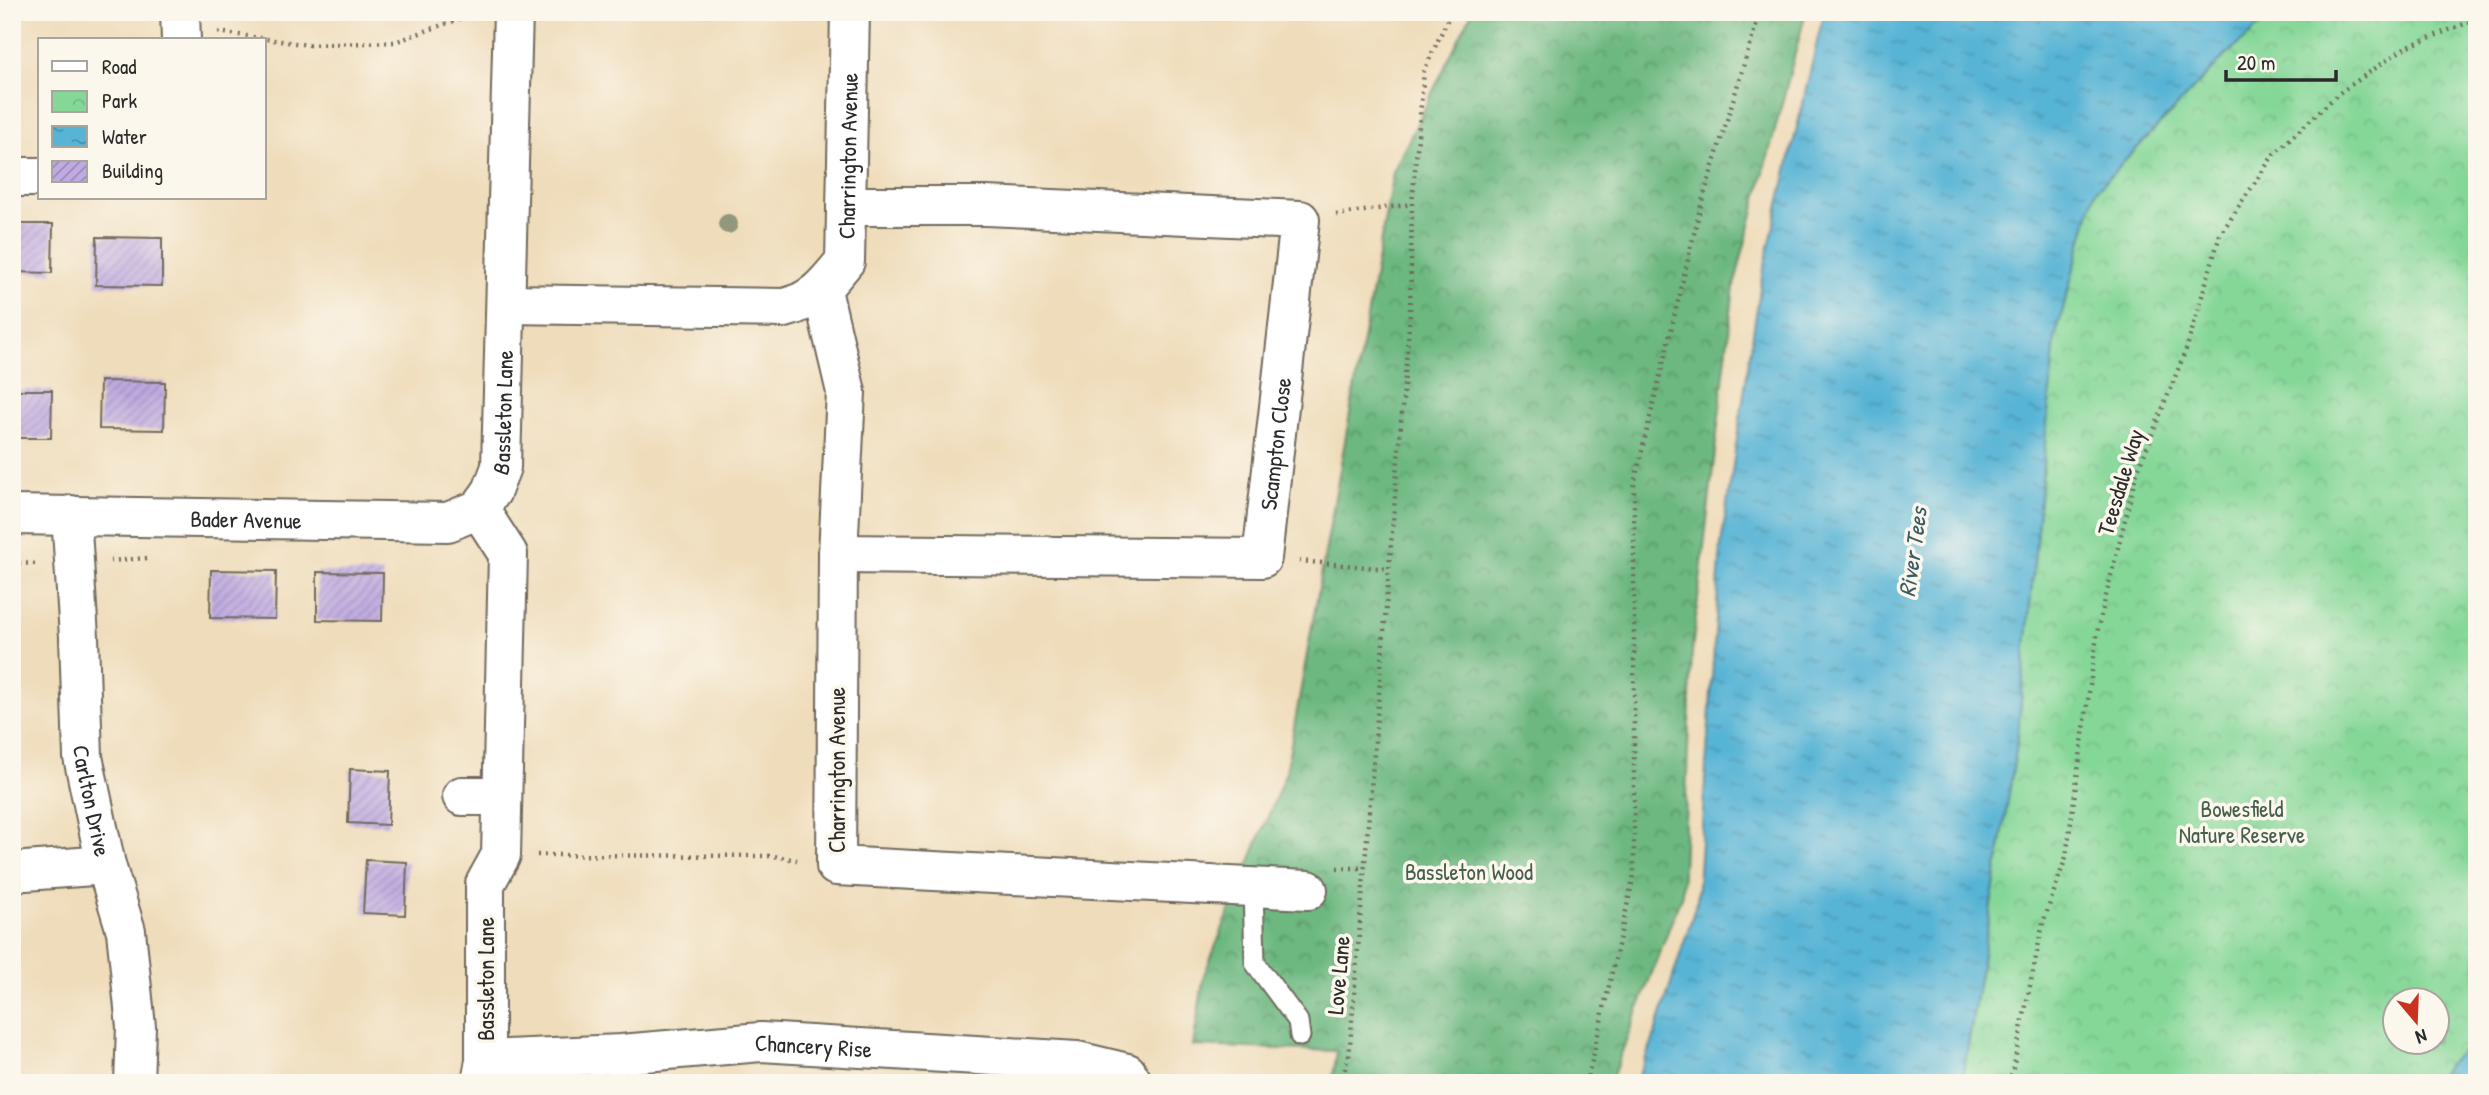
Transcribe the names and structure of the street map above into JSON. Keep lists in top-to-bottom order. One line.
{"streets":{"street":["Charrington Avenue","Bassleton Lane","Scampton Close","Bader Avenue","Carlton Drive","Chancery Rise"],"path":["Teesdale Way","Love Lane"]},"crossings":[["Charrington Avenue","Bassleton Lane"],["Bassleton Lane","Bader Avenue"],["Bassleton Lane","Chancery Rise"],["Bader Avenue","Carlton Drive"]],"water":["River Tees"],"parks":["Bowesfield Nature Reserve","Bassleton Wood"],"legend":["Road","Park","Water","Building"],"scale_bar":"20 m","north":"bottom"}
